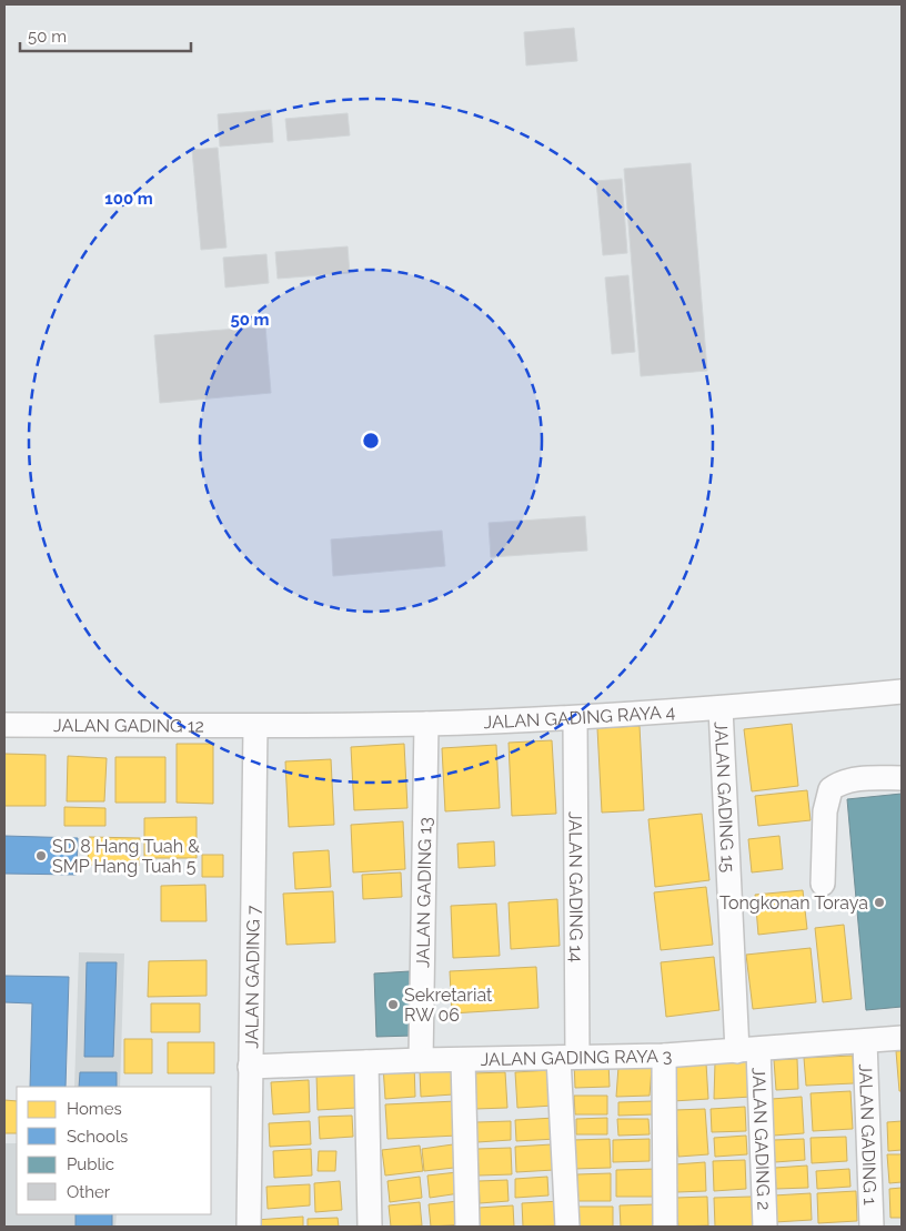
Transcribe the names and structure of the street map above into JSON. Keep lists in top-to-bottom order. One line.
{"streets":{"street":["JALAN GADING RAYA 4","JALAN GADING 12","JALAN GADING 15","JALAN GADING 14","JALAN GADING 13","JALAN GADING 7","JALAN GADING RAYA 3","JALAN GADING 1","JALAN GADING 2"]},"crossings":[["JALAN GADING RAYA 4","JALAN GADING 12"],["JALAN GADING RAYA 4","JALAN GADING 15"],["JALAN GADING RAYA 4","JALAN GADING 14"],["JALAN GADING RAYA 4","JALAN GADING 13"],["JALAN GADING RAYA 4","JALAN GADING 7"],["JALAN GADING 12","JALAN GADING 7"],["JALAN GADING 15","JALAN GADING RAYA 3"],["JALAN GADING 15","JALAN GADING 2"],["JALAN GADING 14","JALAN GADING RAYA 3"],["JALAN GADING 13","JALAN GADING RAYA 3"],["JALAN GADING 7","JALAN GADING RAYA 3"],["JALAN GADING RAYA 3","JALAN GADING 1"],["JALAN GADING RAYA 3","JALAN GADING 2"]],"places":["SD 8 Hang Tuah & SMP Hang Tuah 5","Tongkonan Toraya","Sekretariat RW 06"],"legend":["Homes","Schools","Public","Other"],"scale_bar":"50 m","rings":["100 m","50 m"]}
